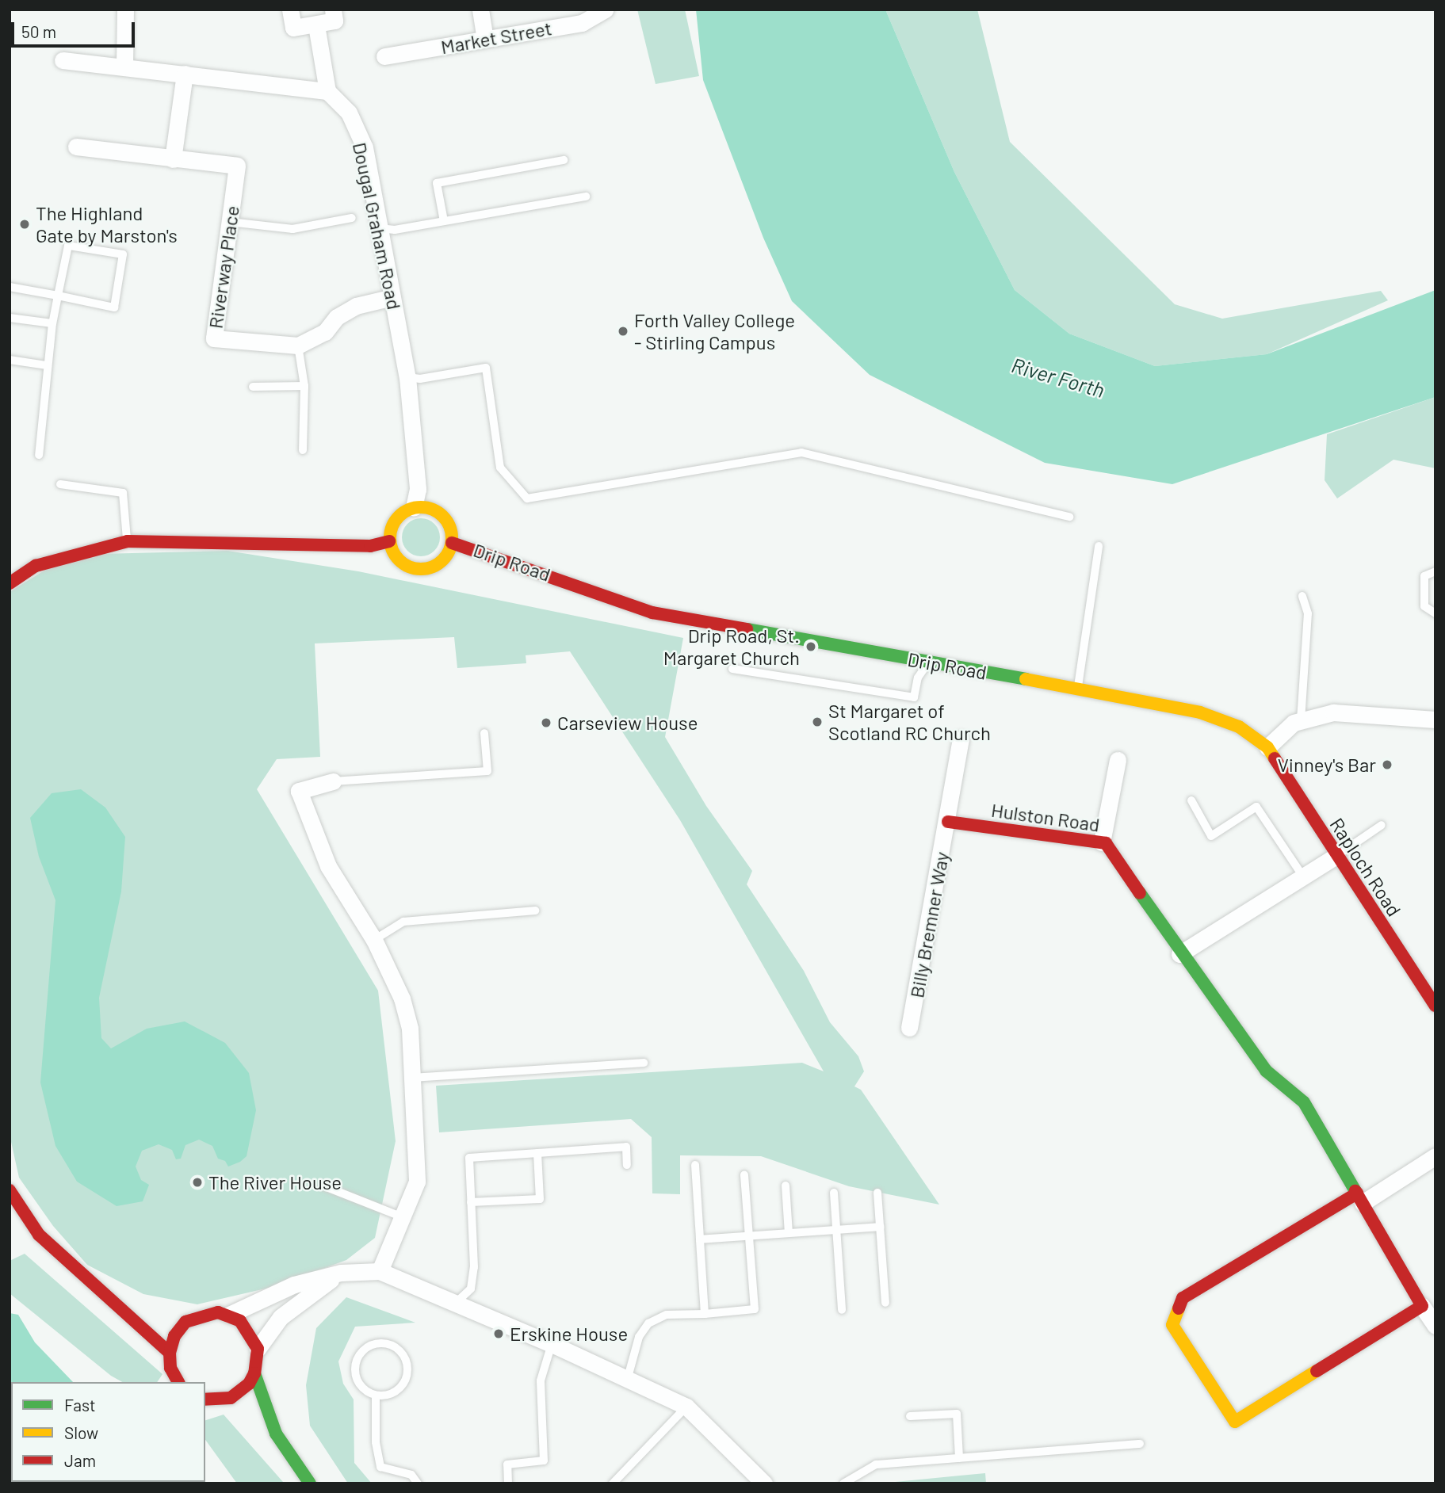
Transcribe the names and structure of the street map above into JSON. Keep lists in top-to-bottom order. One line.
{"streets":{"street":["Market Street","Dougal Graham Road","Riverway Place","Drip Road","Hulston Road","Raploch Road","Billy Bremner Way"]},"crossings":[["Dougal Graham Road","Drip Road"],["Drip Road","Raploch Road"],["Hulston Road","Billy Bremner Way"]],"water":["River Forth"],"places":["The Highland Gate by Marston's","Forth Valley College - Stirling Campus","Drip Road, St. Margaret Church","St Margaret of Scotland RC Church","Carseview House","Vinney's Bar","The River House","Erskine House"],"legend":["Fast","Slow","Jam"],"scale_bar":"50 m"}
